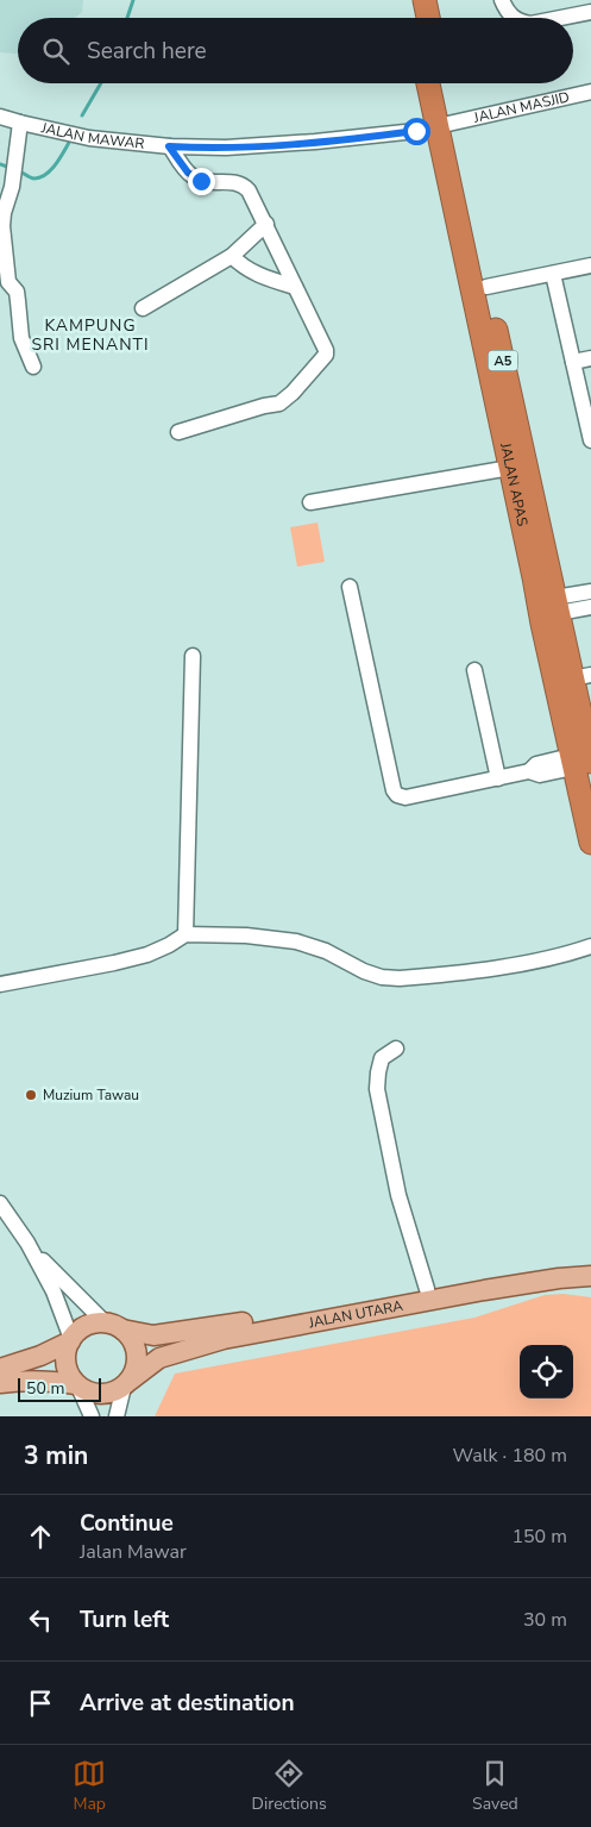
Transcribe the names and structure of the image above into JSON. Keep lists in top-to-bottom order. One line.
{"streets":{"highway":["A5","JALAN APAS"],"main road":["JALAN UTARA"],"street":["JALAN MASJID","JALAN MAWAR"]},"crossings":[["JALAN MASJID","JALAN MAWAR"],["JALAN MASJID","A5"],["JALAN MASJID","JALAN APAS"],["JALAN MAWAR","A5"],["JALAN MAWAR","JALAN APAS"],["A5","JALAN APAS"]],"districts":["KAMPUNG SRI MENANTI"],"places":["Muzium Tawau"],"scale_bar":"50 m","page":{"search":"Search here","scale":"50 m","heading":["3 min","Walk · 180 m"],"list":[["Continue","Jalan Mawar","150 m"],["Turn left","30 m"],"Arrive at destination"],"nav":["Map","Directions","Saved"]}}
